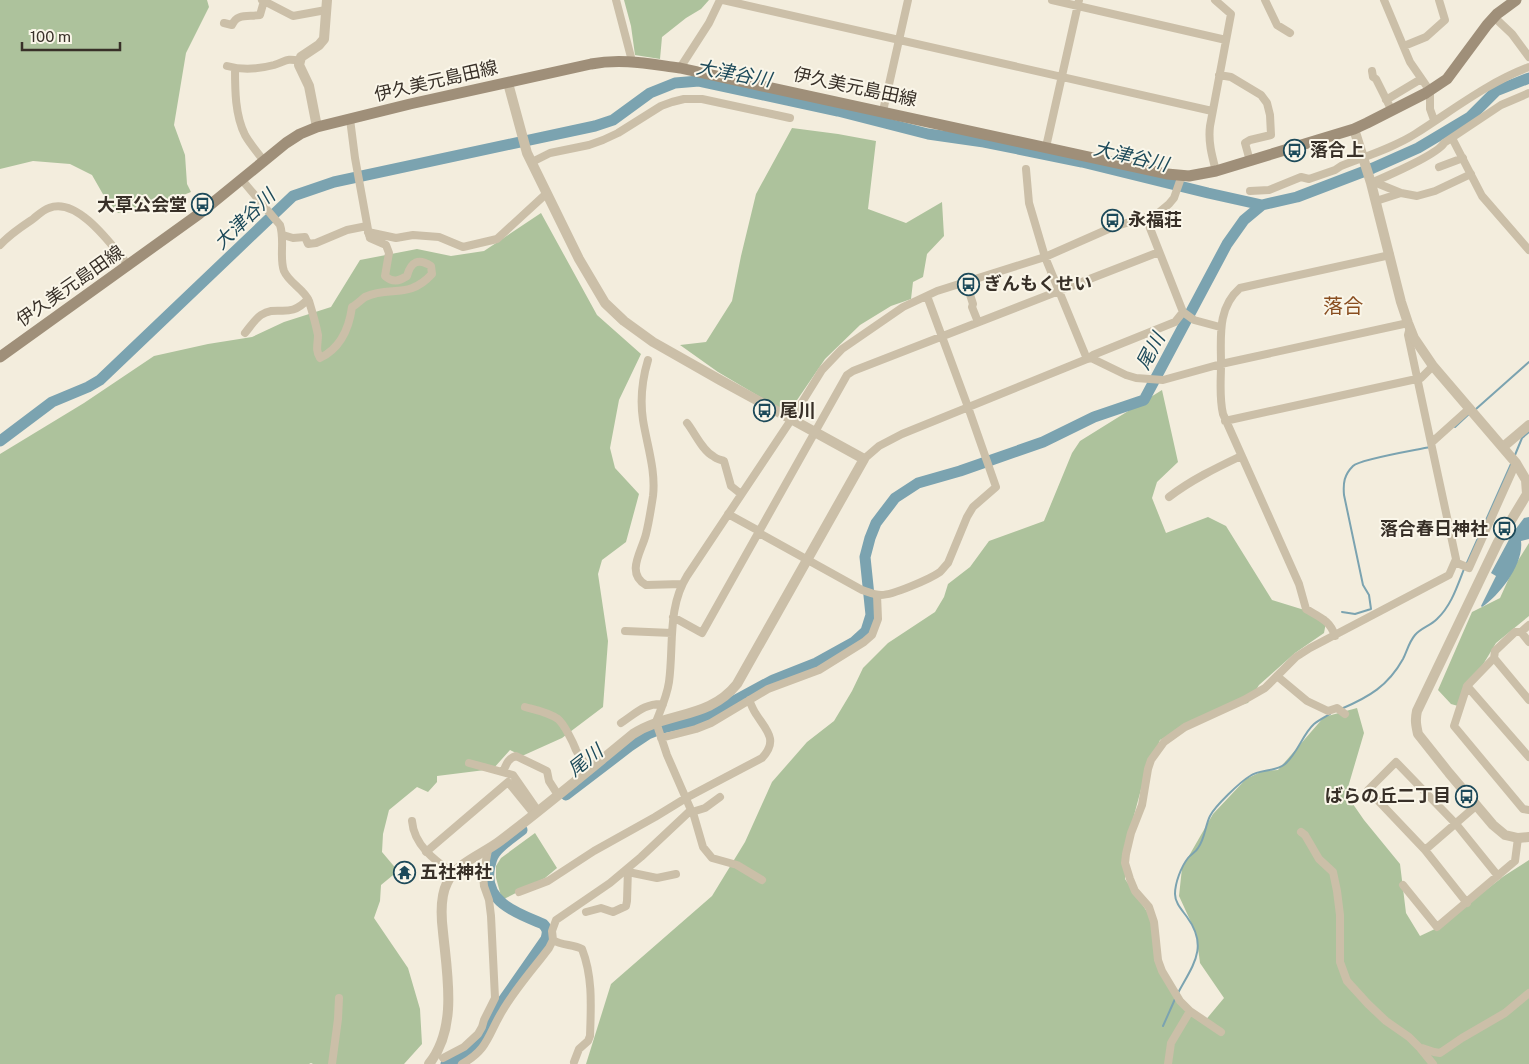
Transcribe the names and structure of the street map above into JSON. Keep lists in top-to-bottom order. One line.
{"streets":{"main road":["伊久美元島田線"]},"districts":["落合"],"water":["大津谷川","尾川"],"places":{"bus stop":["落合上","大草公会堂","永福荘","ぎんもくせい","尾川","落合春日神社","ばらの丘二丁目"],"temple":["五社神社"]},"scale_bar":"100 m"}
